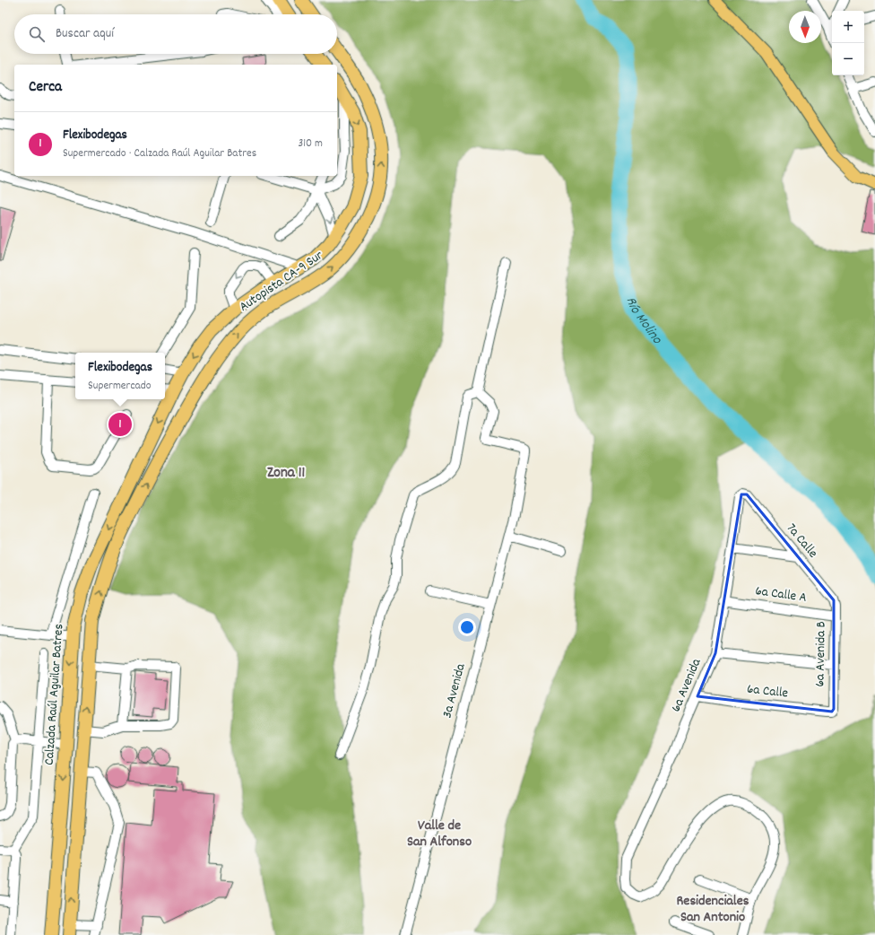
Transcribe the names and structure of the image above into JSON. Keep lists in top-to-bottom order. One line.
{"streets":{"highway":["Autopista CA-9 Sur","Calzada Raúl Aguilar Batres"],"street":["7a Calle","6a Calle A","6a Avenida B","6a Avenida","3a Avenida","6a Calle"]},"crossings":[["7a Calle","6a Avenida B"],["7a Calle","6a Avenida"],["6a Calle A","6a Avenida B"],["6a Calle A","6a Avenida"],["6a Avenida B","6a Calle"],["6a Avenida","6a Calle"]],"districts":["Zona 11","Valle de San Alfonso","Residenciales San Antonio"],"water":["Río Molino"],"north":"bottom","page":{"map_buttons":["+","−"],"search":"Buscar aquí","heading":"Cerca","list":[{"mark":"1","name":"Flexibodegas","note":"Supermercado · Calzada Raúl Aguilar Batres","value":"310 m"}],"popup":["Flexibodegas","Supermercado"],"pins":"1"}}
